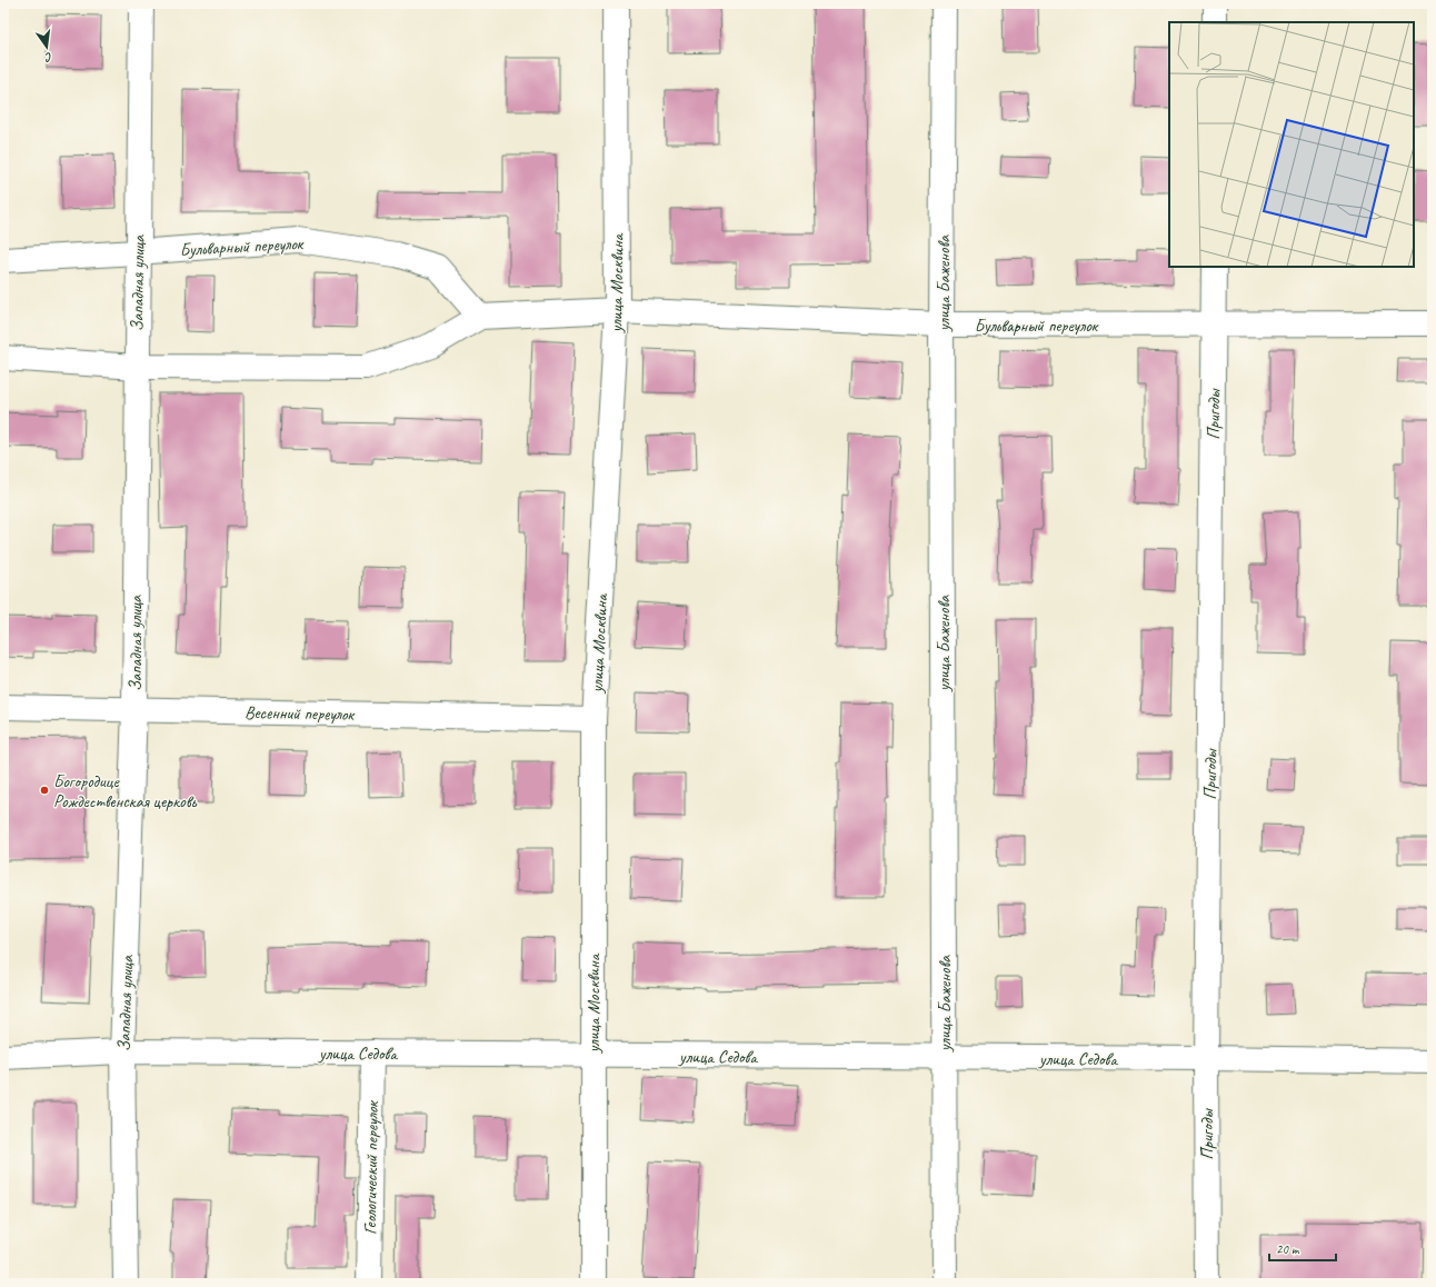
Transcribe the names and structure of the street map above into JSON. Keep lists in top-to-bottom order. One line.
{"streets":{"street":["Бульварный переулок","Западная улица","улица Москвина","улица Баженова","Пригоды","Весенний переулок","улица Седова","Геологический переулок"]},"crossings":[["Бульварный переулок","Западная улица"],["Бульварный переулок","улица Москвина"],["Бульварный переулок","улица Баженова"],["Бульварный переулок","Пригоды"],["Западная улица","Весенний переулок"],["Западная улица","улица Седова"],["улица Москвина","Весенний переулок"],["улица Москвина","улица Седова"],["улица Баженова","улица Седова"],["Пригоды","улица Седова"],["улица Седова","Геологический переулок"]],"places":["Богородице Рождественская церковь"],"scale_bar":"20 m","north":"bottom"}
